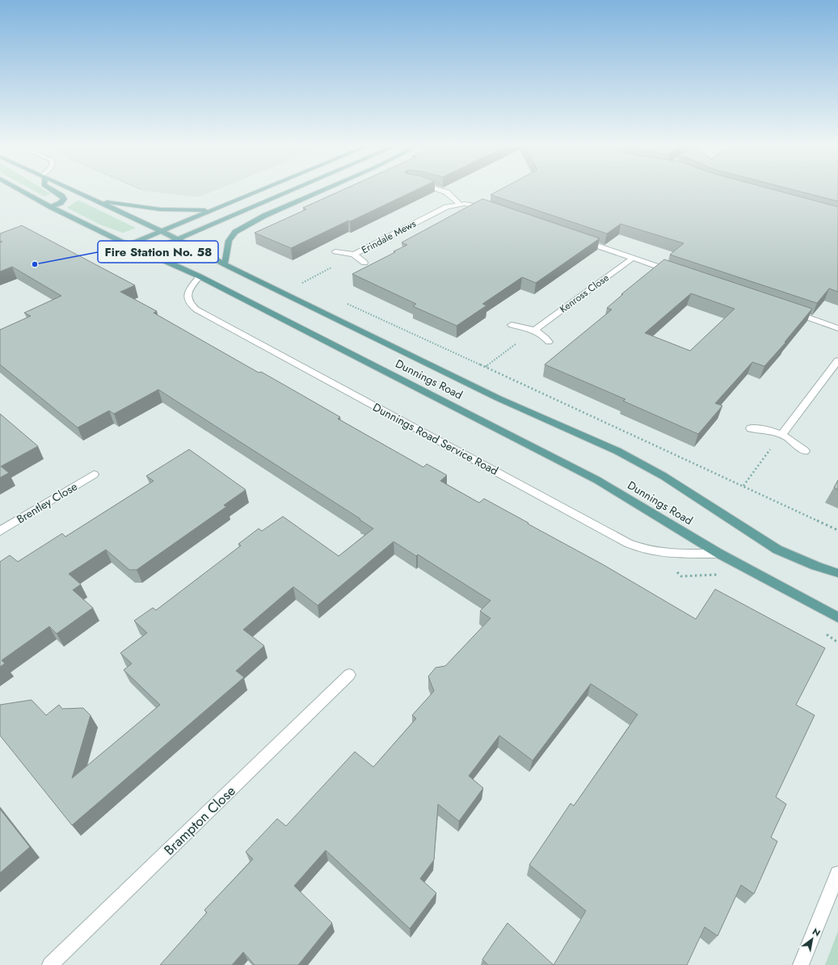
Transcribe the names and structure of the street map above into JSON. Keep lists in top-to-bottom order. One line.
{"streets":{"main road":["Dunnings Road"],"street":["Erindale Mews","Kenross Close","Dunnings Road Service Road","Brentley Close","Brampton Close"]},"crossings":[["Dunnings Road","Dunnings Road Service Road"]],"places":["Fire Station No. 58"],"north":"top right"}
